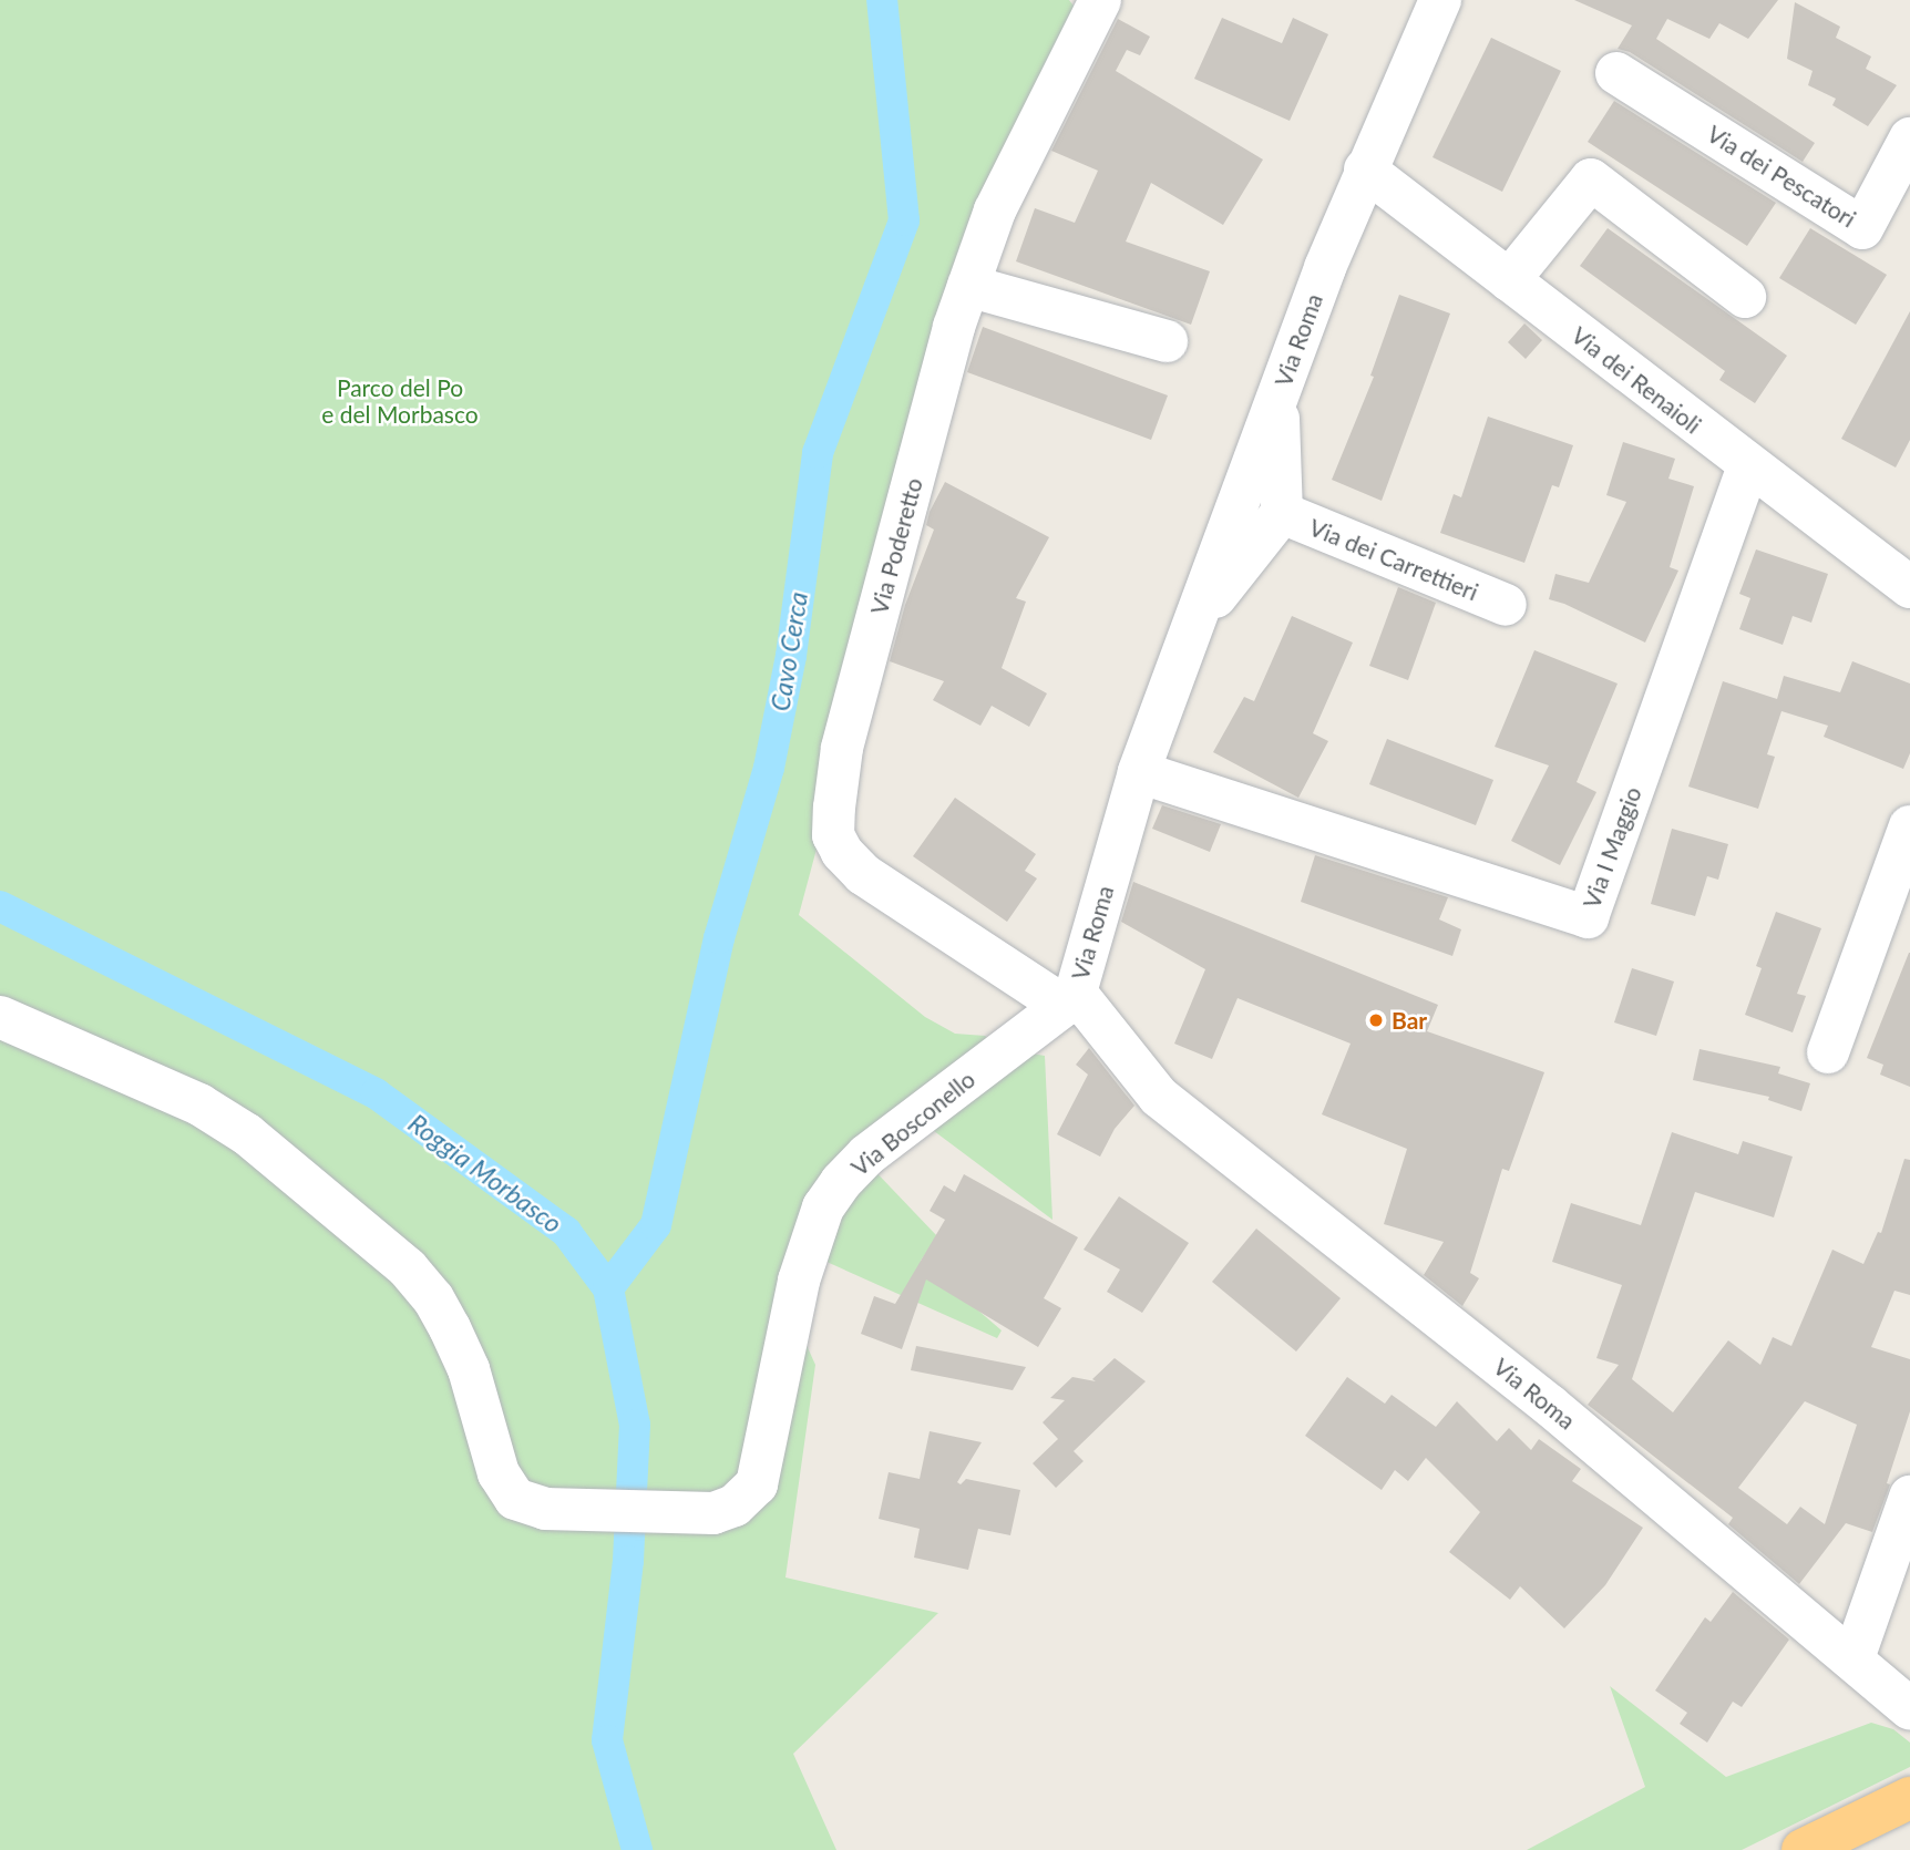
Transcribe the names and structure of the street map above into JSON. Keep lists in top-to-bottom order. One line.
{"streets":{"street":["Via dei Pescatori","Via Roma","Via dei Renaioli","Via Poderetto","Via dei Carrettieri","Via I Maggio","Via Bosconello"]},"crossings":[["Via Roma","Via dei Renaioli"],["Via Roma","Via Poderetto"],["Via Roma","Via dei Carrettieri"],["Via Roma","Via I Maggio"],["Via Roma","Via Bosconello"],["Via dei Renaioli","Via I Maggio"],["Via Poderetto","Via Bosconello"]],"water":["Cavo Cerca","Roggia Morbasco"],"parks":["Parco del Po e del Morbasco"],"places":["Bar"]}
